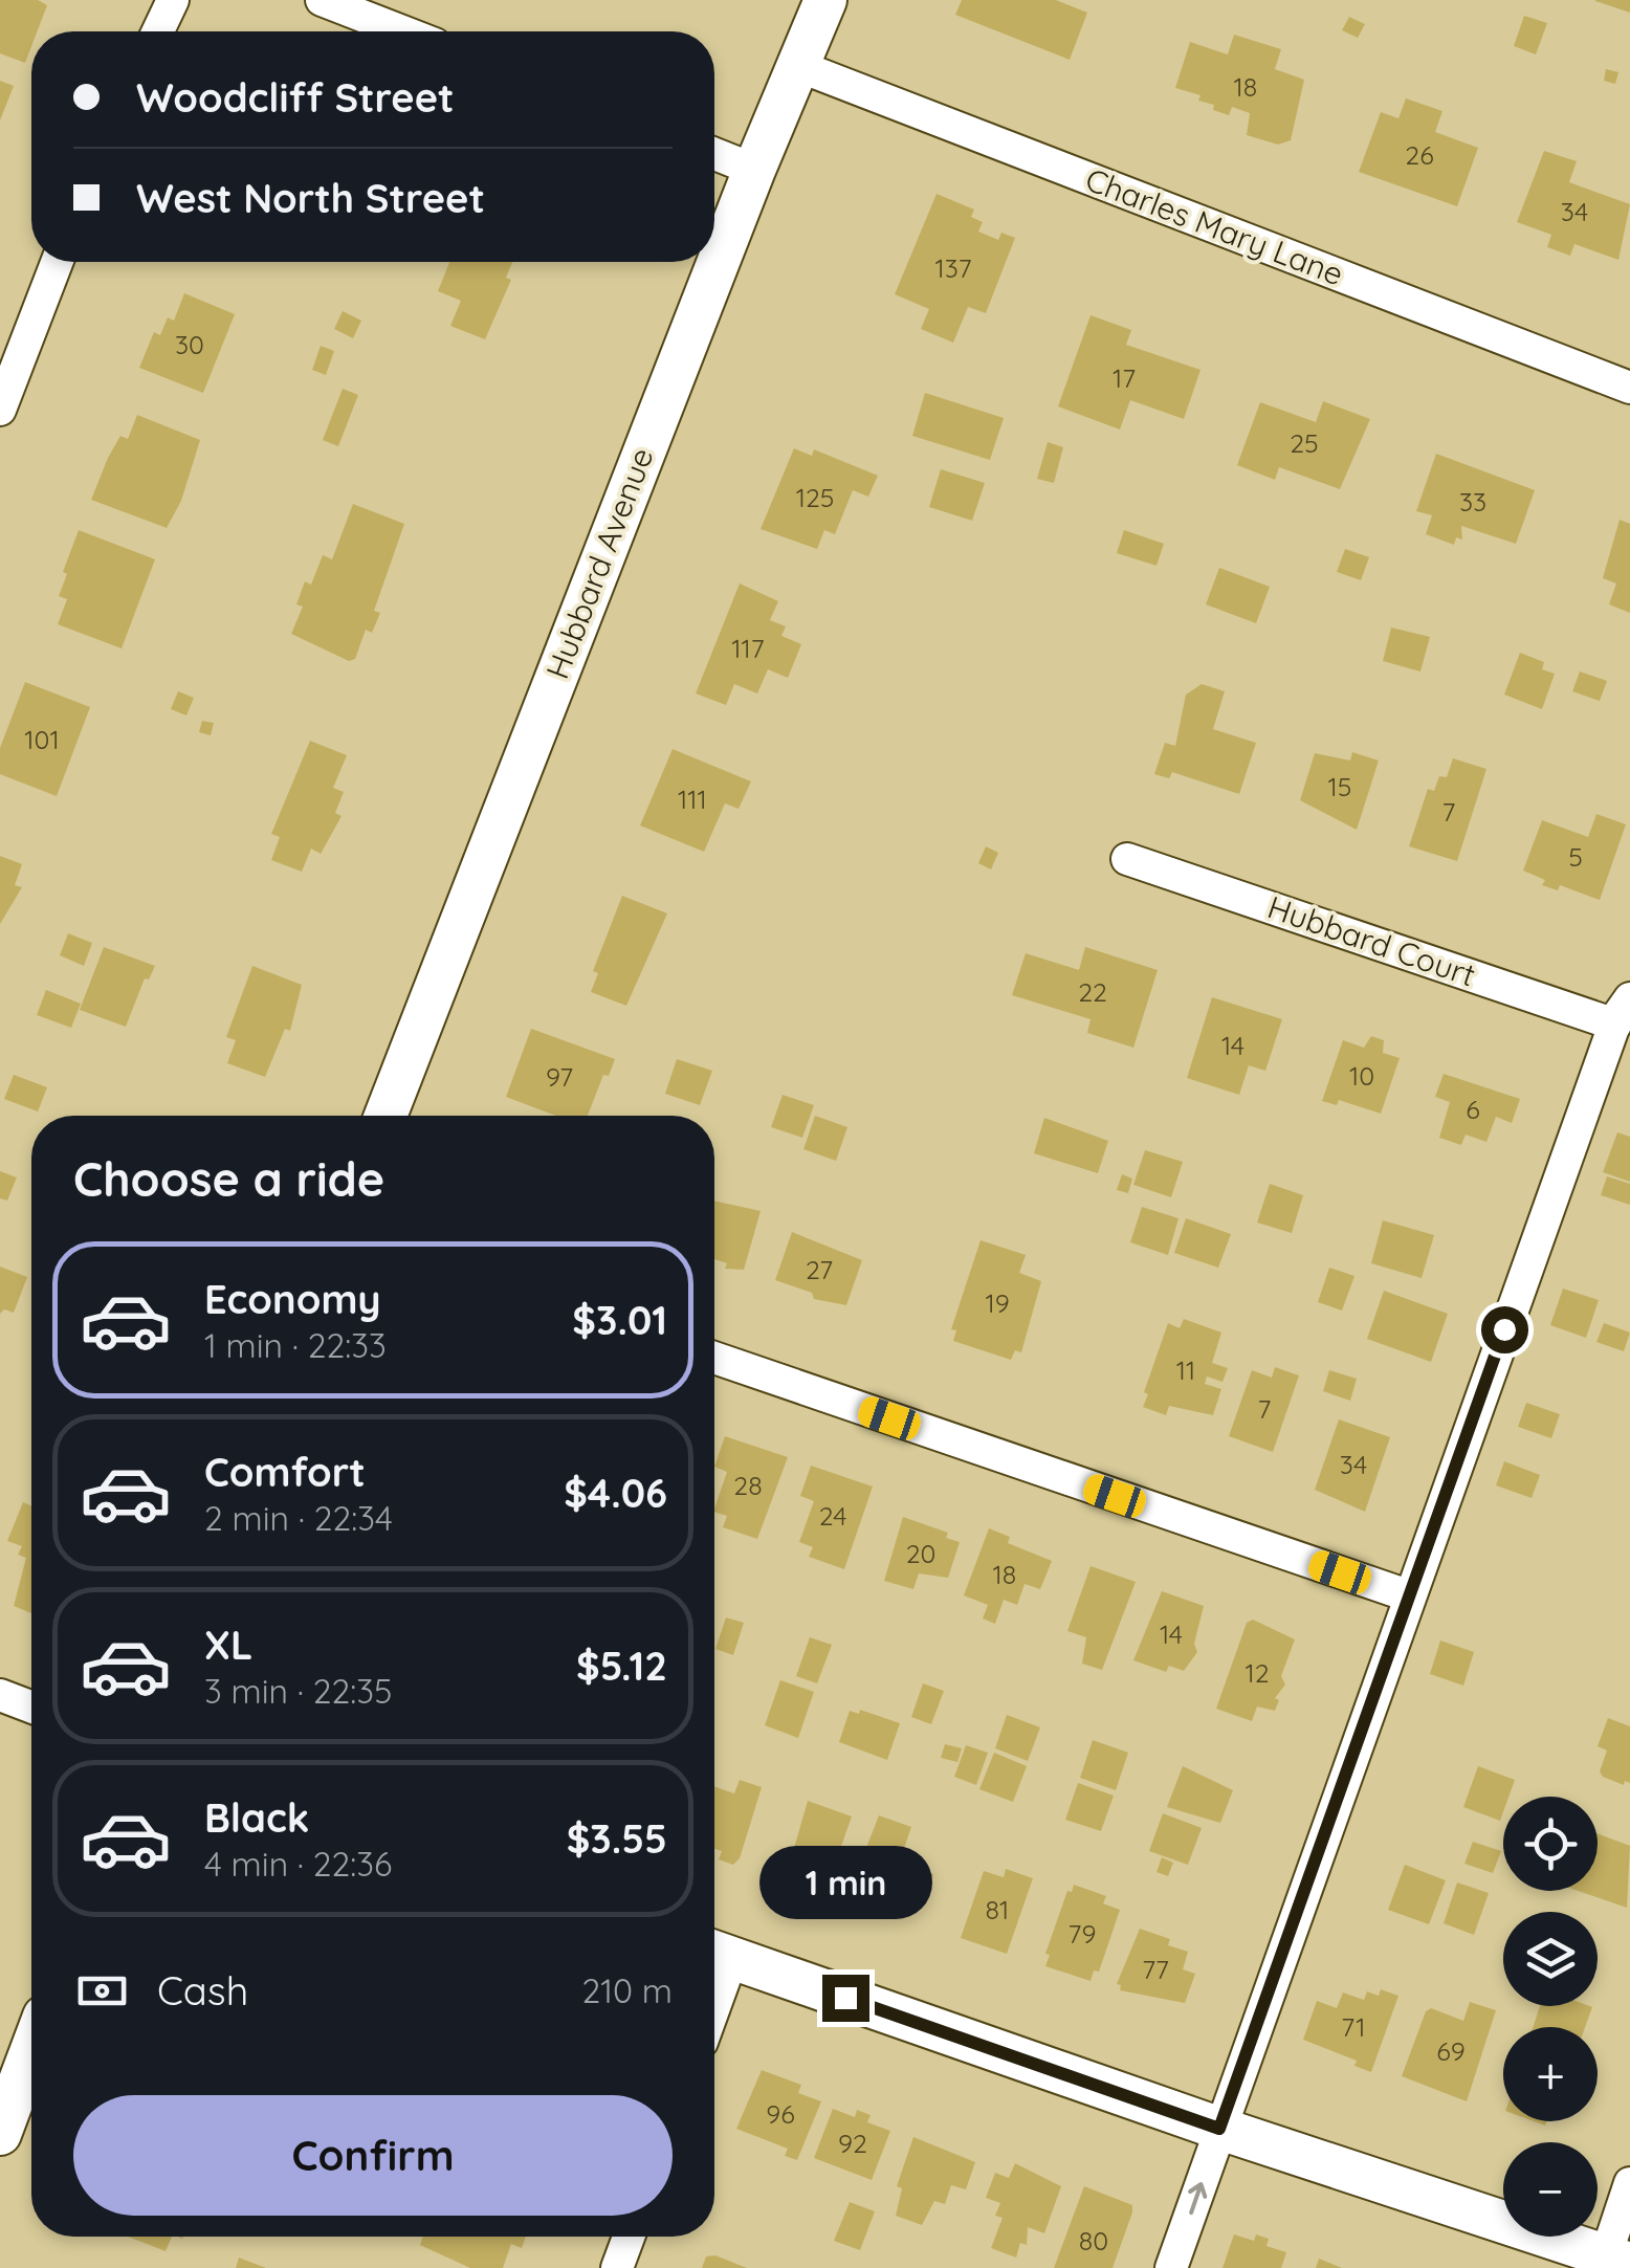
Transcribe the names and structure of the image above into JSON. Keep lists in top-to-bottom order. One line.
{"streets":{"street":["Charles Mary Lane","Hubbard Avenue","Hubbard Court"]},"crossings":[["Charles Mary Lane","Hubbard Avenue"]],"house_numbers":["18","26","34","137","30","17","25","125","33","117","101","15","111","7","5","22","14","10","97","6","27","19","11","7","34","28","24","20","18","14","12","81","79","77","71","69","96","92","80"],"page":{"banner":["Woodcliff Street","West North Street"],"heading":"Choose a ride","list":[{"name":"Economy","note":"1 min · 22:33","value":"$3.01"},{"name":"Comfort","note":"2 min · 22:34","value":"$4.06"},{"name":"XL","note":"3 min · 22:35","value":"$5.12"},{"name":"Black","note":"4 min · 22:36","value":"$3.55"}],"map_buttons":["+","−"],"bubble":"1 min","pay":["Cash","210 m"],"buttons":"Confirm"}}
